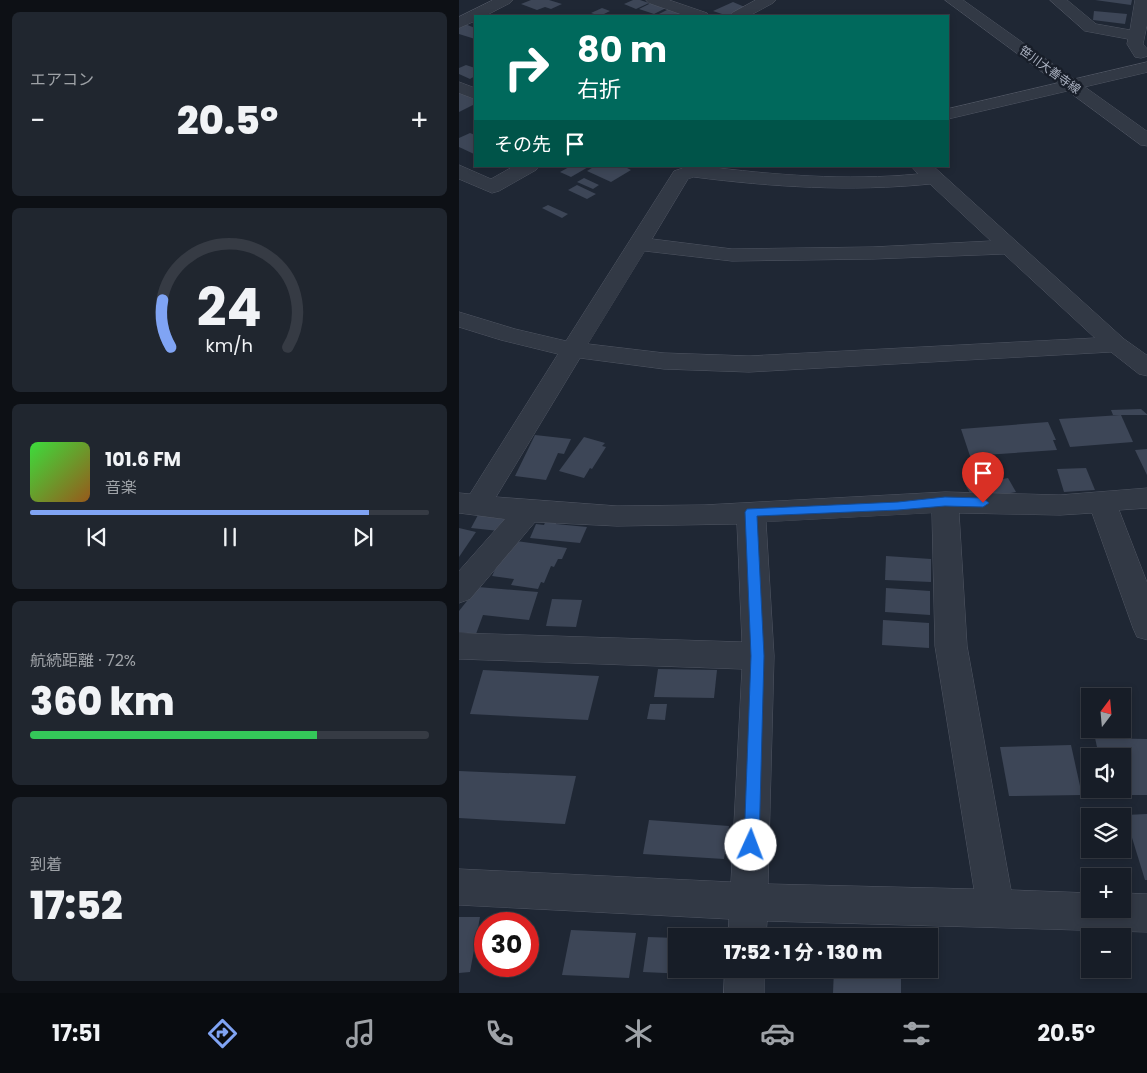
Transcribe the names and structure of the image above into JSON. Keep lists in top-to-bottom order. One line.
{"streets":{"street":["笹川大善寺線"]},"north":"top","page":{"tile":["エアコン",["航続距離 · 72%","360 km"],["到着","17:52"]],"turn":["80 m","右折"],"heat":["−","20.5°","+"],"then":"その先","song":["101.6 FM","音楽"],"map_buttons":["+","−"],"limit":"30","trip":"17:52 · 1 分 · 130 m","tabs":["17:51","20.5°"],"gauge":["24","km/h"]}}
